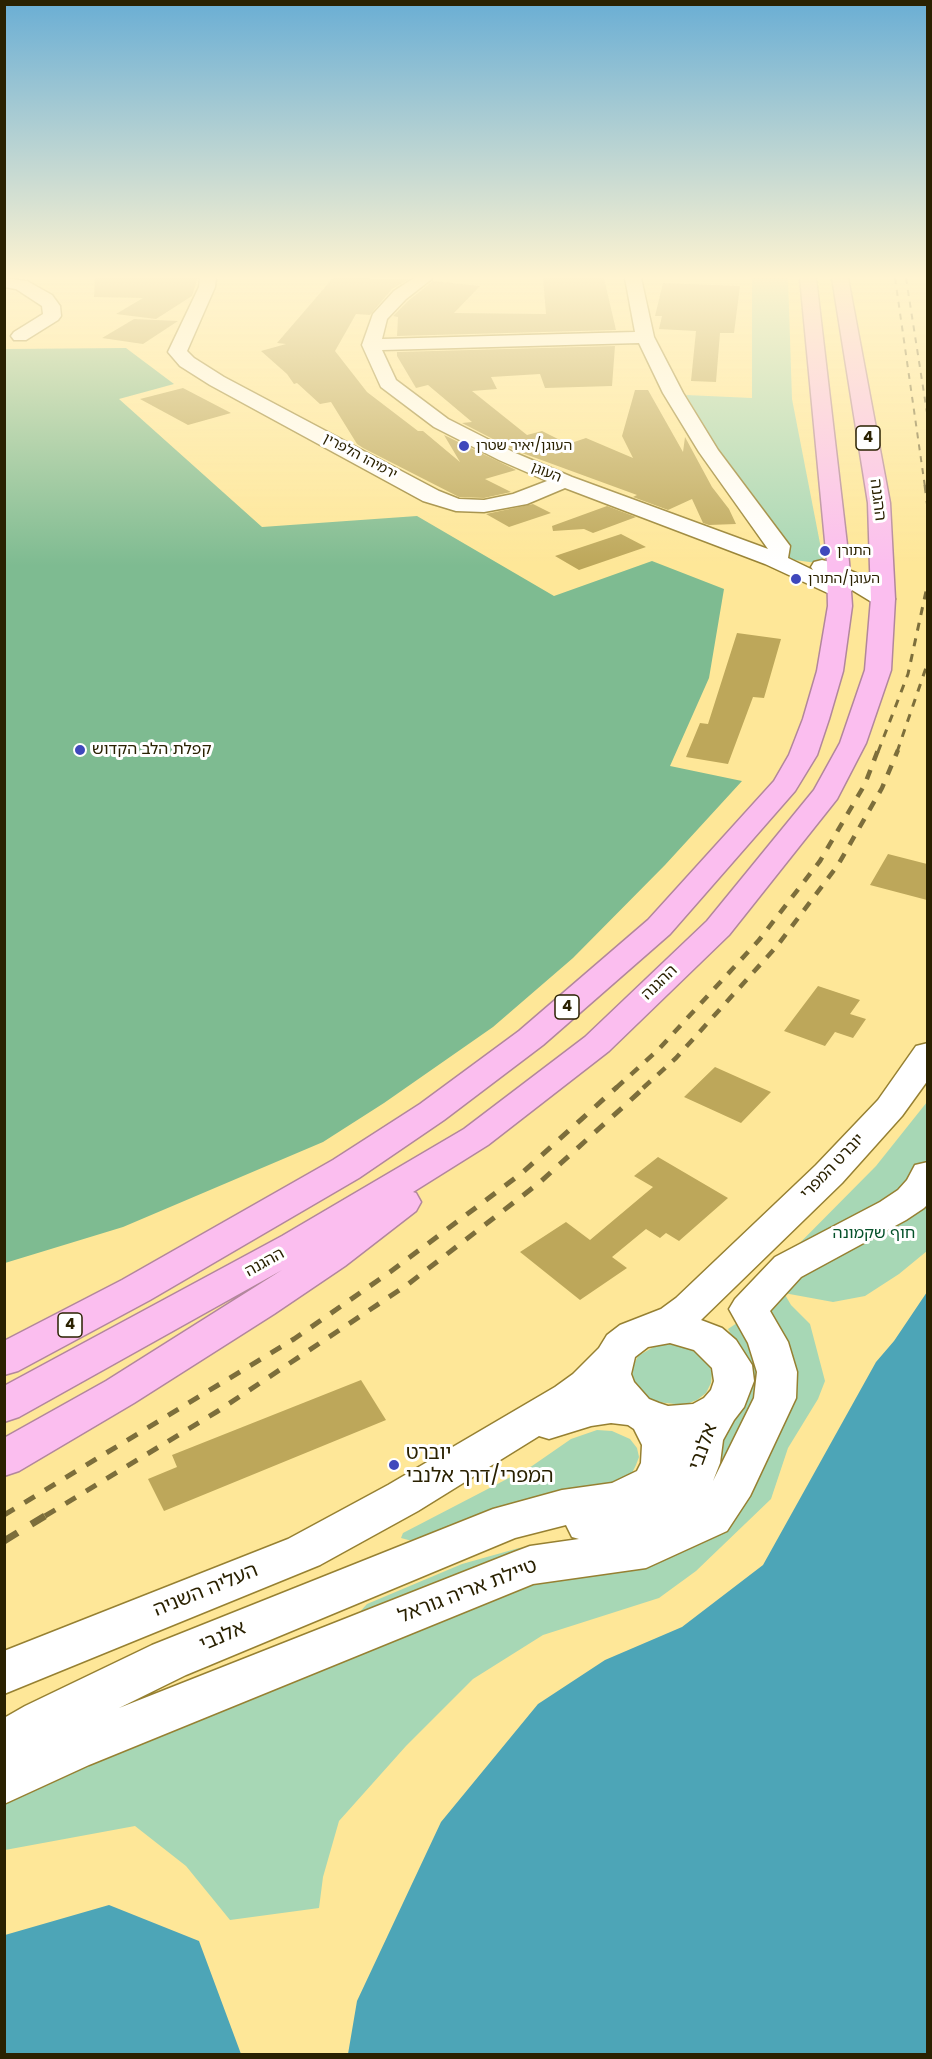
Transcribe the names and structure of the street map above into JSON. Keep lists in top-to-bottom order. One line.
{"streets":{"highway":["4","ההגנה"],"street":["ירמיהו הלפרין","העוגן","יוברט המפרי","אלנבי","העליה השניה","טיילת אריה גוראל"]},"crossings":[["4","העוגן"],["ירמיהו הלפרין","העוגן"],["העוגן","ההגנה"],["יוברט המפרי","אלנבי"],["יוברט המפרי","העליה השניה"],["אלנבי","העליה השניה"],["אלנבי","טיילת אריה גוראל"]],"parks":["חוף שקמונה"],"places":["העוגן/יאיר שטרן","התורן","העוגן/התורן","קפלת הלב הקדוש","יוברט המפרי/דרך אלנבי"]}
